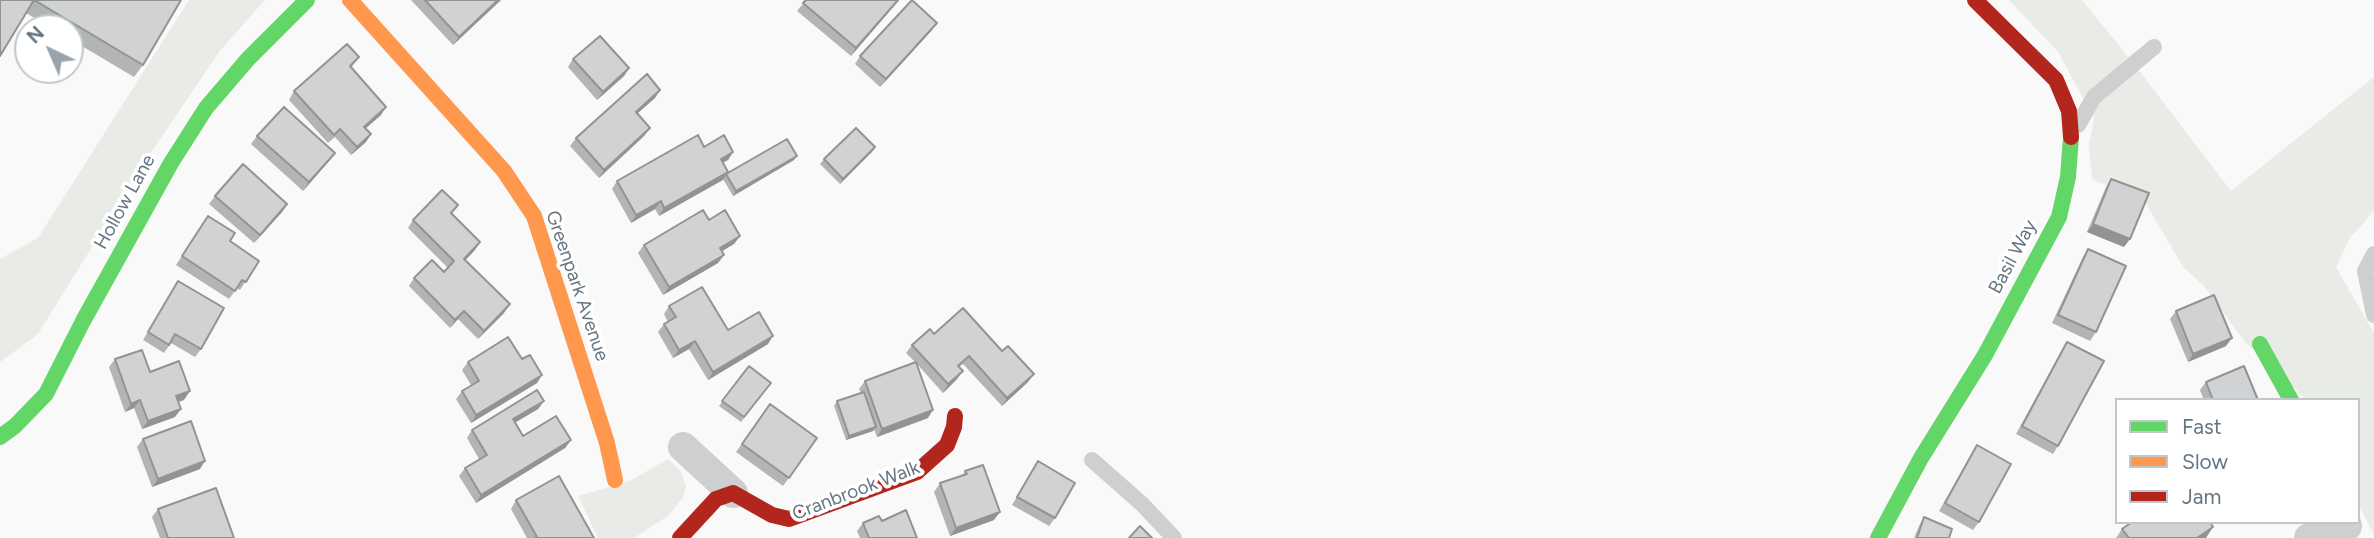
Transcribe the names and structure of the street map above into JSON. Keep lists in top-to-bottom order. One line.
{"streets":{"street":["Hollow Lane","Basil Way","Greenpark Avenue","Cranbrook Walk"]},"legend":["Fast","Slow","Jam"],"north":"top left"}
